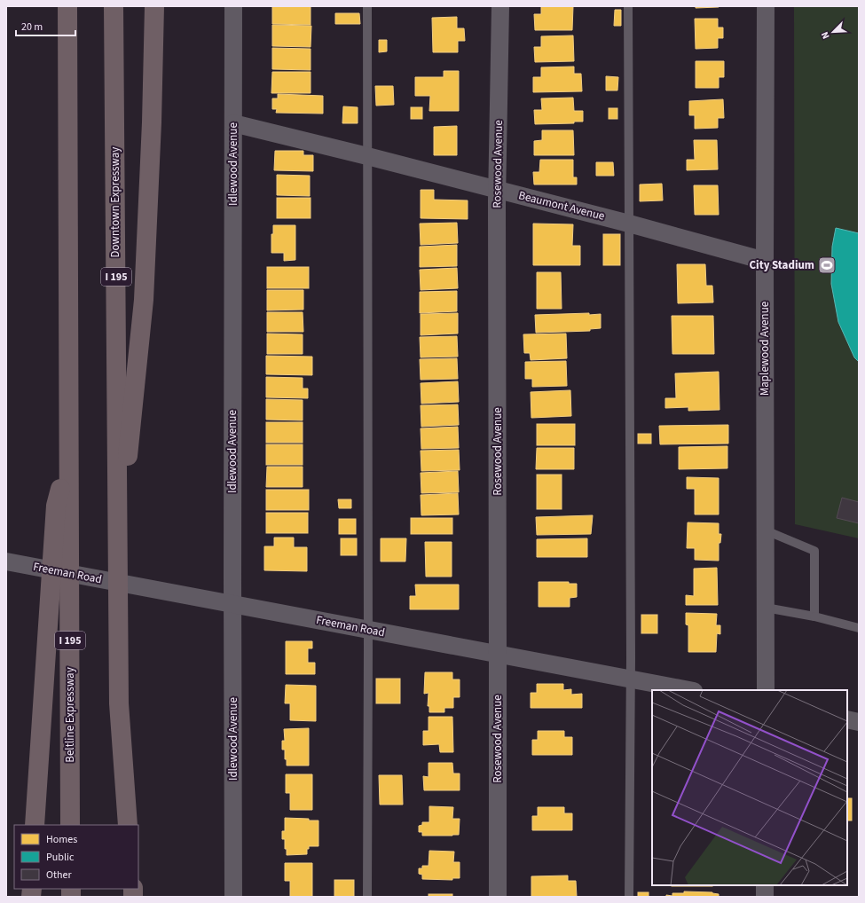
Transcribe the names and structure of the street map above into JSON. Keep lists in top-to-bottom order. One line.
{"streets":{"highway":["Downtown Expressway","I 195","Beltline Expressway"],"street":["Idlewood Avenue","Rosewood Avenue","Beaumont Avenue","Maplewood Avenue","Freeman Road"]},"crossings":[["Idlewood Avenue","Beaumont Avenue"],["Idlewood Avenue","Freeman Road"],["Rosewood Avenue","Beaumont Avenue"],["Rosewood Avenue","Freeman Road"],["Downtown Expressway","I 195"],["Beaumont Avenue","Maplewood Avenue"],["I 195","Beltline Expressway"]],"places":{"sports":["City Stadium"]},"legend":["Homes","Public","Other"],"scale_bar":"20 m","north":"bottom left"}
